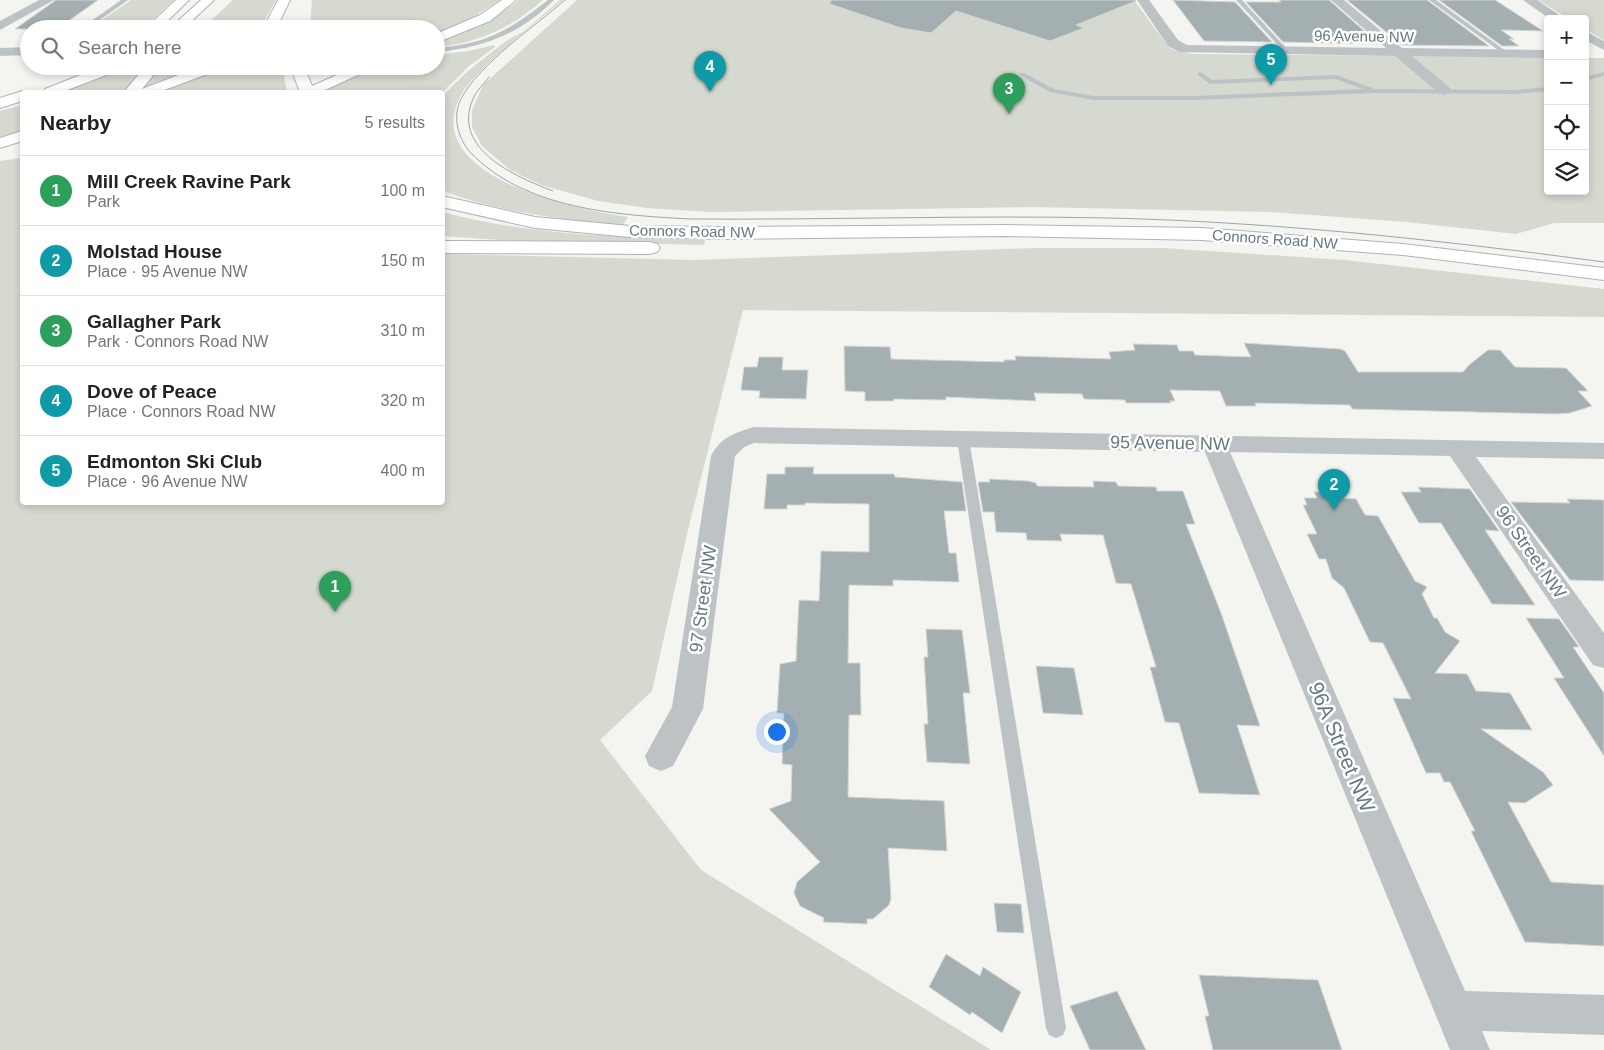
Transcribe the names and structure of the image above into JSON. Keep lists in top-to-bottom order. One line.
{"streets":{"main road":["Connors Road NW"],"street":["96 Avenue NW","95 Avenue NW","96 Street NW","97 Street NW","96A Street NW"]},"crossings":[["95 Avenue NW","96 Street NW"],["95 Avenue NW","97 Street NW"],["95 Avenue NW","96A Street NW"]],"page":{"map_buttons":["+","−"],"search":"Search here","pins":["5","4","3","2","1"],"heading":["Nearby","5 results"],"list":[{"mark":"1","name":"Mill Creek Ravine Park","note":"Park","value":"100 m"},{"mark":"2","name":"Molstad House","note":"Place · 95 Avenue NW","value":"150 m"},{"mark":"3","name":"Gallagher Park","note":"Park · Connors Road NW","value":"310 m"},{"mark":"4","name":"Dove of Peace","note":"Place · Connors Road NW","value":"320 m"},{"mark":"5","name":"Edmonton Ski Club","note":"Place · 96 Avenue NW","value":"400 m"}]}}
